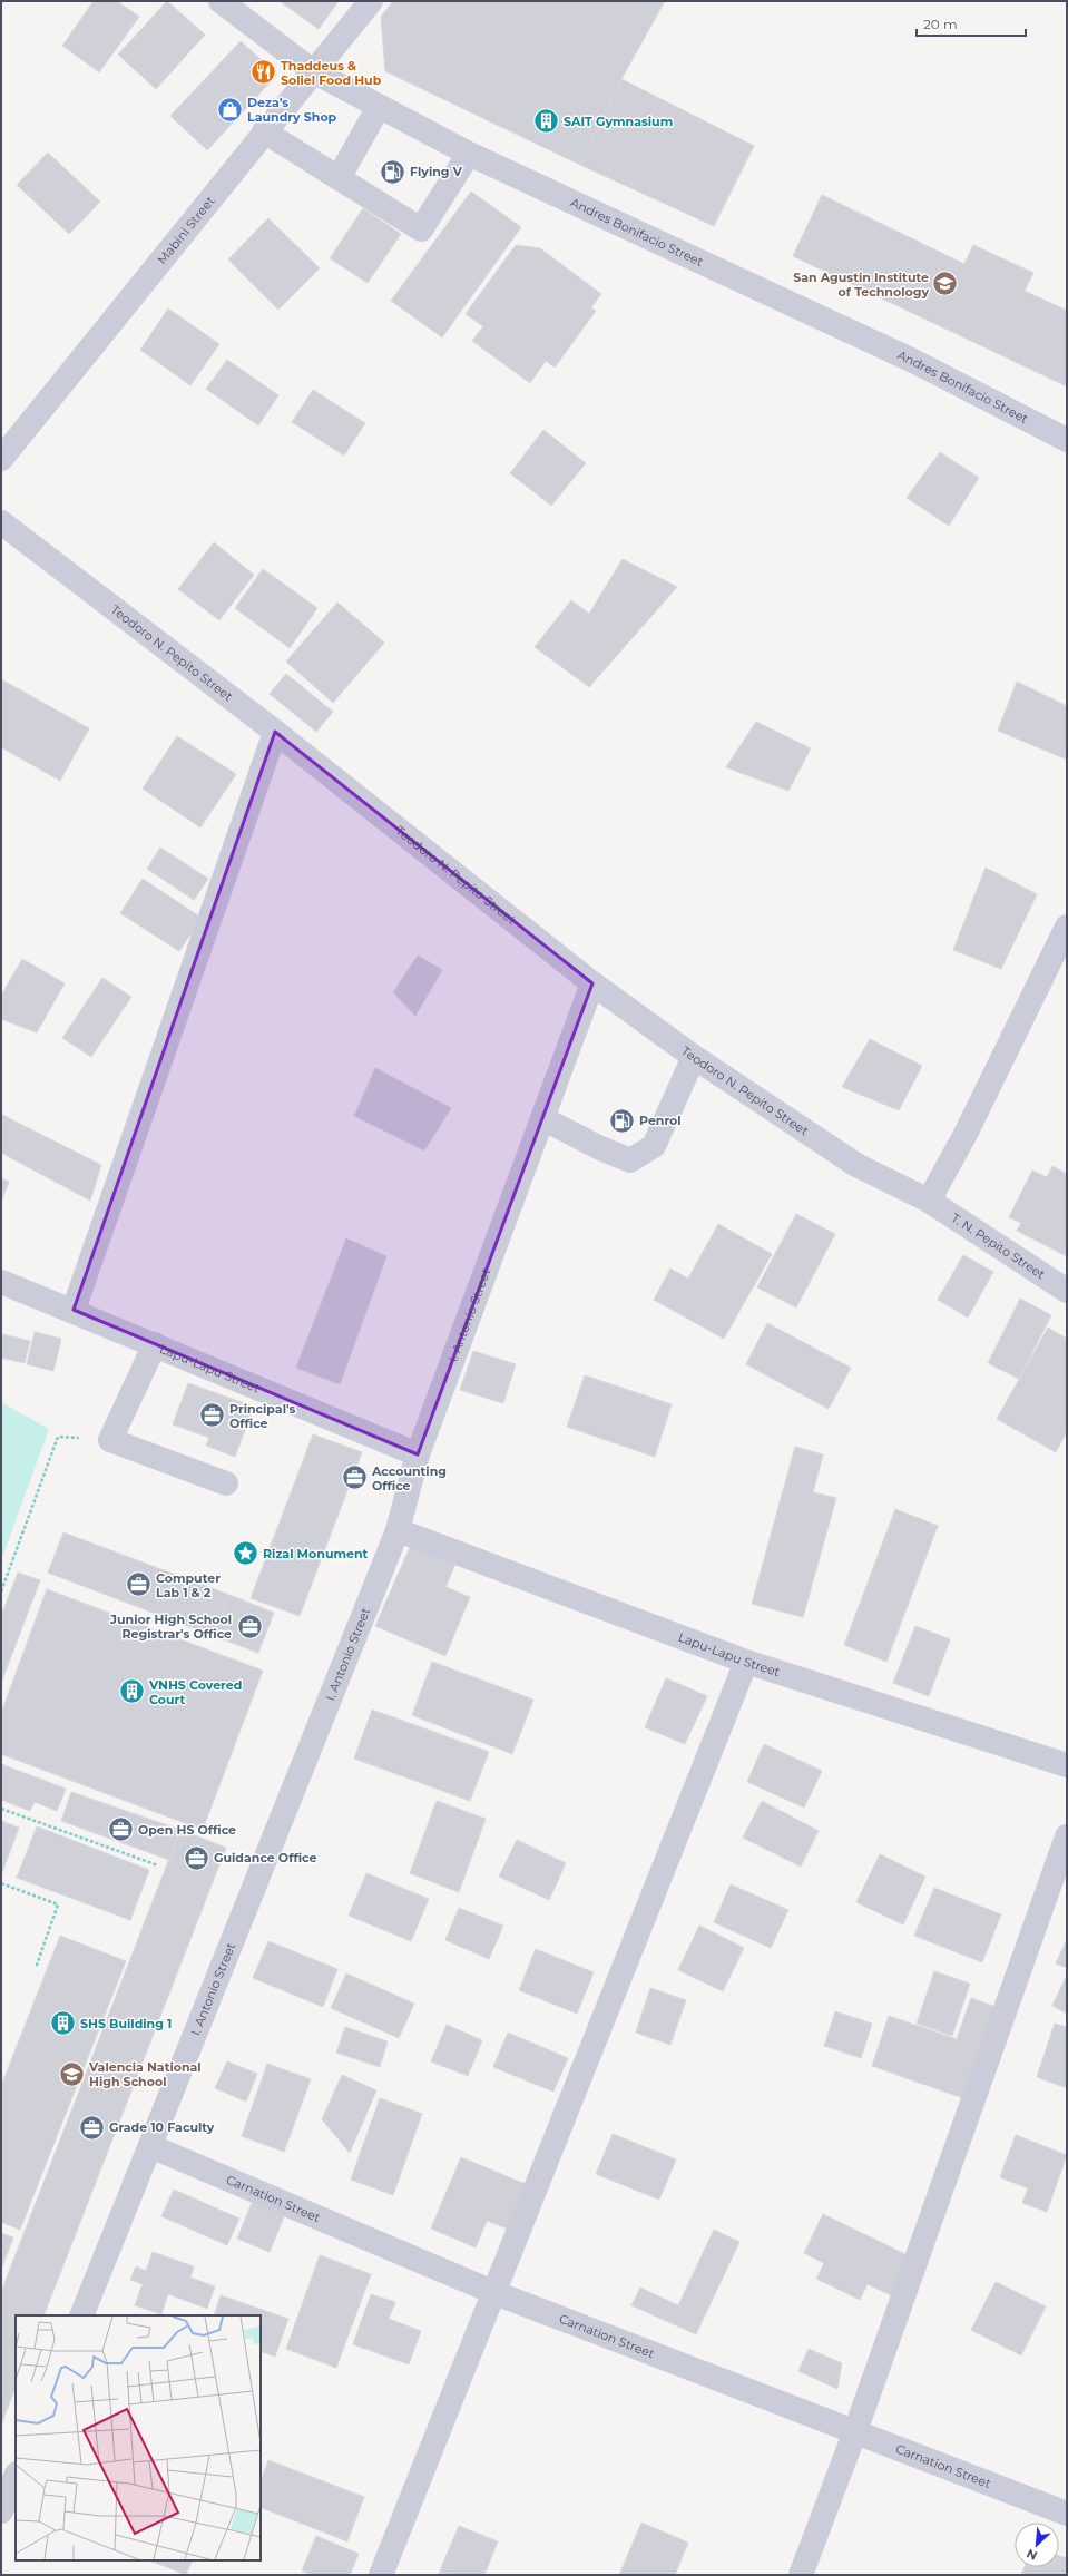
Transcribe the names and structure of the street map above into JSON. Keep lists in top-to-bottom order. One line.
{"streets":{"street":["Mabini Street","Andres Bonifacio Street","Teodoro N. Pepito Street","T. N. Pepito Street","I. Antonio Street","Lapu-Lapu Street","Carnation Street"]},"crossings":[["Mabini Street","Andres Bonifacio Street"],["Teodoro N. Pepito Street","T. N. Pepito Street"],["Teodoro N. Pepito Street","I. Antonio Street"],["I. Antonio Street","Lapu-Lapu Street"],["I. Antonio Street","Carnation Street"]],"places":{"restaurant":["Thaddeus & Soliel Food Hub"],"shop":["Deza’s Laundry Shop"],"building":["SAIT Gymnasium","VNHS Covered Court","SHS Building 1"],"fuel station":["Flying V","Penrol"],"school or university":["San Agustin Institute of Technology","Valencia National High School"],"office":["Principal's Office","Accounting Office","Computer Lab 1 & 2","Junior High School Registrar's Office","Open HS Office","Guidance Office","Grade 10 Faculty"],"place":["Rizal Monument"]},"scale_bar":"20 m","north":"bottom left"}
